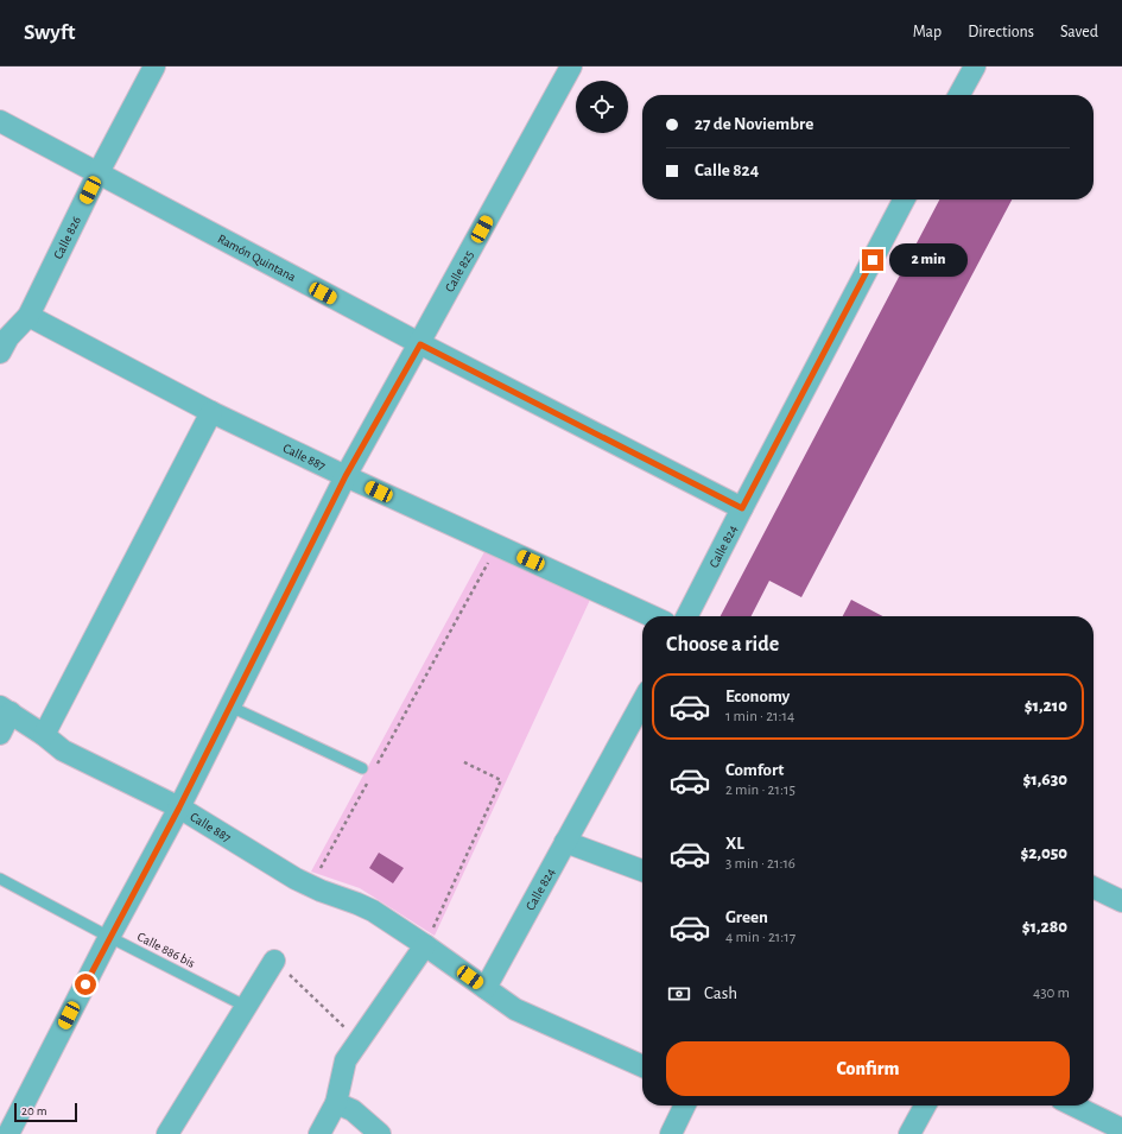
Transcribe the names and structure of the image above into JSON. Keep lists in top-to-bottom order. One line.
{"streets":{"street":["Calle 826","Ramón Quintana","Calle 825","Calle 887","Calle 824"],"lane":["Calle 886 bis"]},"crossings":[["Calle 826","Ramón Quintana"],["Calle 826","Calle 887"],["Ramón Quintana","Calle 825"],["Ramón Quintana","Calle 824"],["Calle 825","Calle 887"],["Calle 825","Calle 886 bis"],["Calle 887","Calle 824"]],"scale_bar":"20 m","page":{"header":"Swyft","nav":["Map","Directions","Saved"],"banner":["27 de Noviembre","Calle 824"],"bubble":"2 min","heading":"Choose a ride","list":[{"name":"Economy","note":"1 min · 21:14","value":"$1,210"},{"name":"Comfort","note":"2 min · 21:15","value":"$1,630"},{"name":"XL","note":"3 min · 21:16","value":"$2,050"},{"name":"Green","note":"4 min · 21:17","value":"$1,280"}],"pay":["Cash","430 m"],"buttons":"Confirm","scale":"20 m"}}
